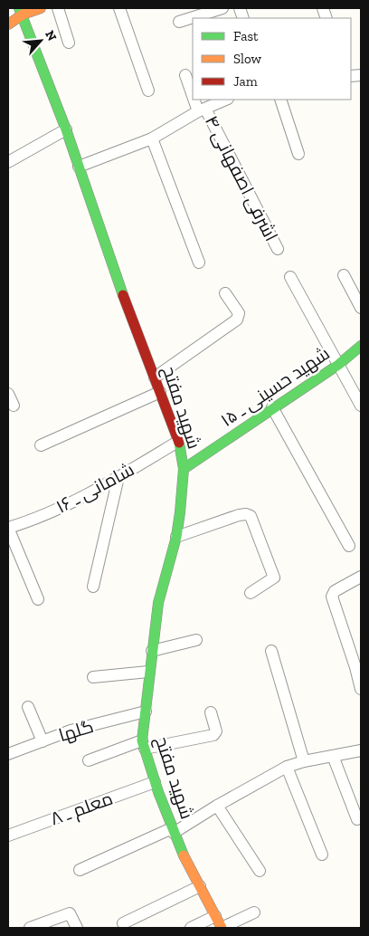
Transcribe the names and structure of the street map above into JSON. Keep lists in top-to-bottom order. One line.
{"streets":{"street":["اشرفی اصفهانی ۴","شهید حسینی ـ ۱۵","شهید مفتح","شامانی ـ ۱۶","گلها","معلم ـ ۸"]},"crossings":[["شهید حسینی ـ ۱۵","شهید مفتح"],["شهید مفتح","شامانی ـ ۱۶"],["شهید مفتح","گلها"],["شهید مفتح","معلم ـ ۸"]],"legend":["Fast","Slow","Jam"],"north":"top right"}
